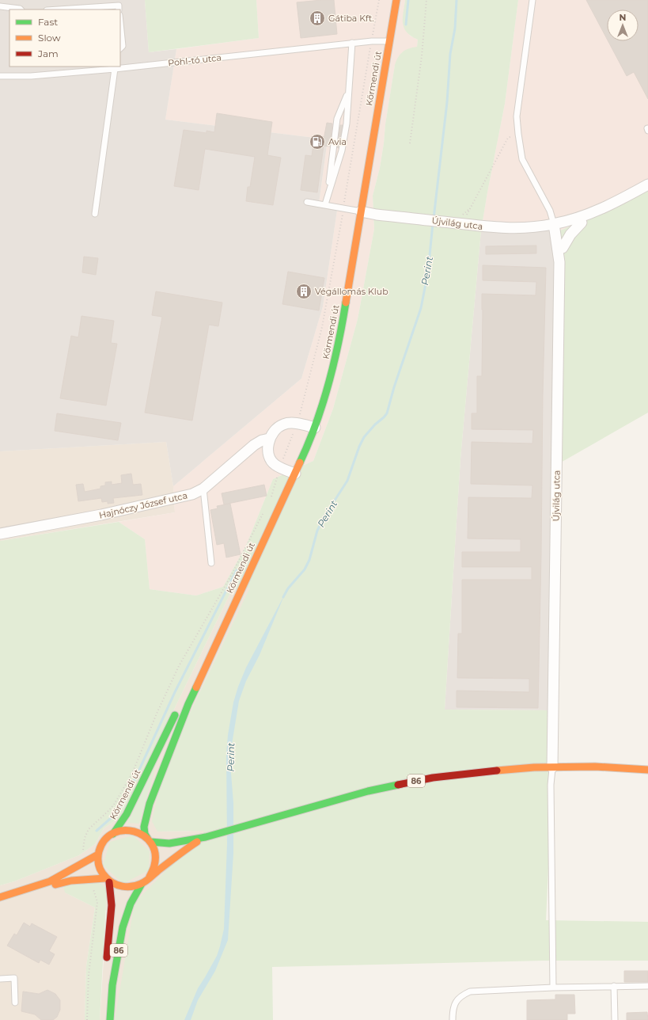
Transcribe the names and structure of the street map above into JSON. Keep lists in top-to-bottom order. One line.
{"streets":{"main road":["Körmendi út","86"],"street":["Újvilág utca","Hajnóczy József utca"],"lane":["Pohl-tó utca"]},"crossings":[["Pohl-tó utca","Körmendi út"],["Körmendi út","Újvilág utca"],["Körmendi út","86"],["Újvilág utca","86"]],"water":["Perint"],"places":{"building":["Gátiba Kft.","Végállomás Klub"],"fuel station":["Avia"]},"legend":["Fast","Slow","Jam"],"north":"top"}
